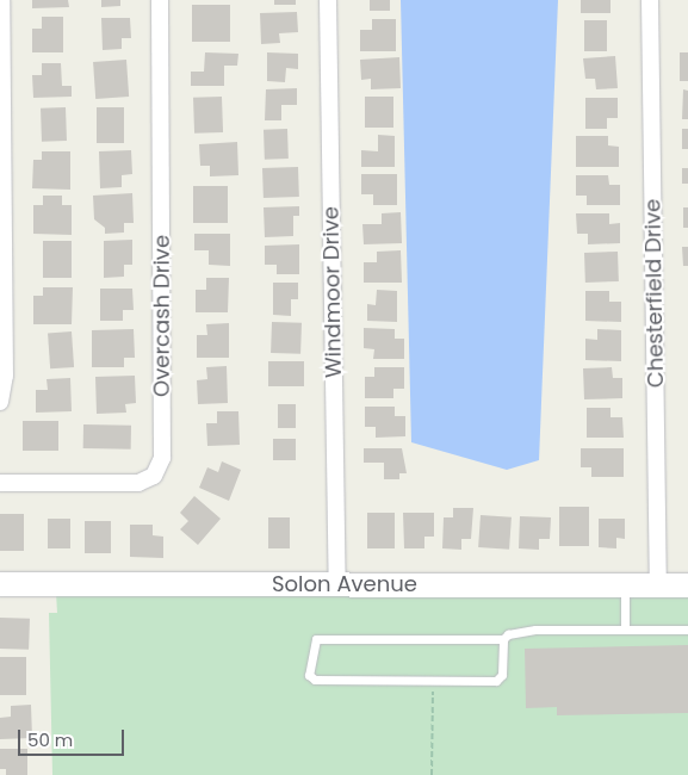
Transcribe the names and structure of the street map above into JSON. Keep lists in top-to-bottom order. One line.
{"streets":{"street":["Windmoor Drive","Chesterfield Drive","Overcash Drive","Solon Avenue"]},"crossings":[["Windmoor Drive","Solon Avenue"],["Chesterfield Drive","Solon Avenue"]],"scale_bar":"50 m"}
